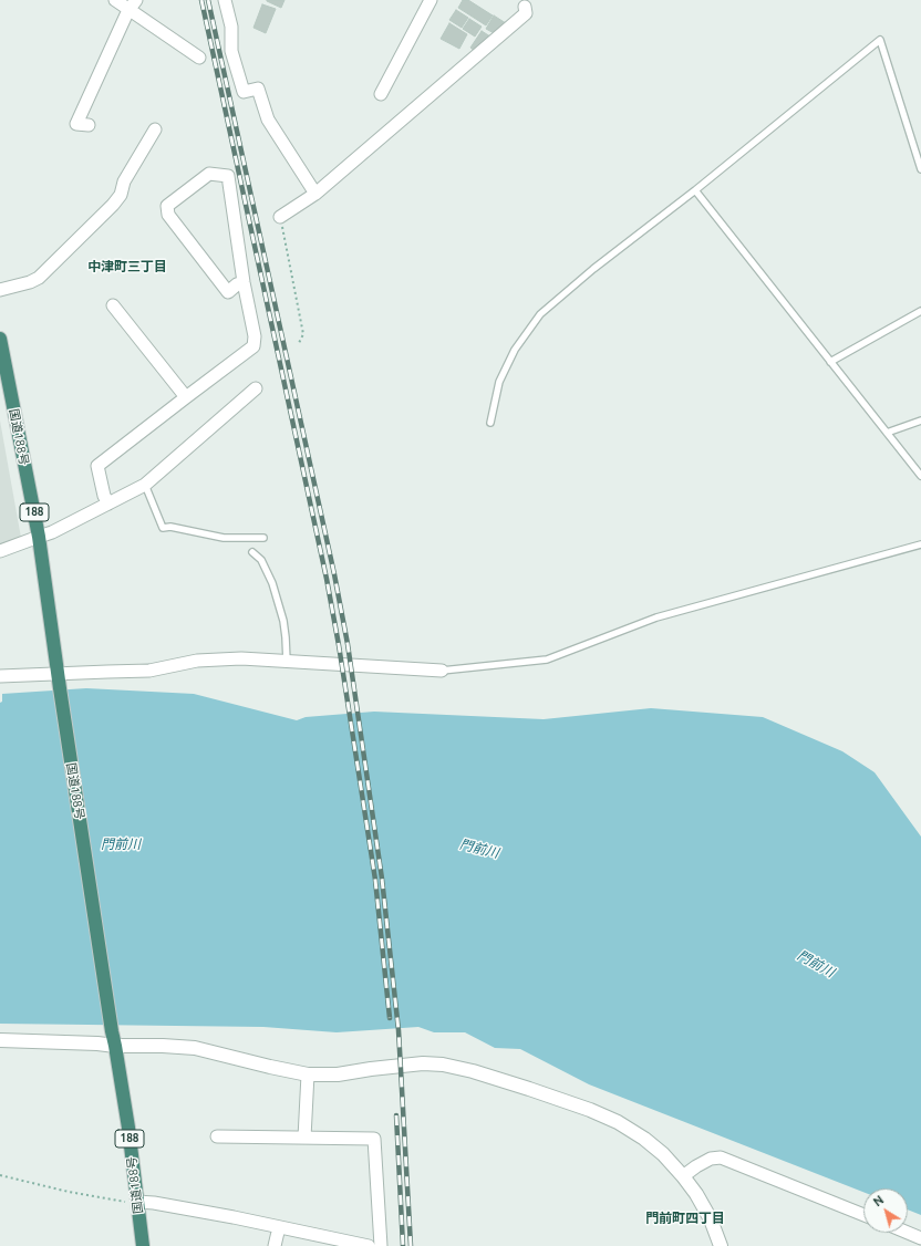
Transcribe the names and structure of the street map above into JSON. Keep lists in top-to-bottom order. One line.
{"streets":{"highway":["国道188号","188"]},"districts":["中津町三丁目","門前町四丁目"],"water":["門前川"],"north":"top left"}
